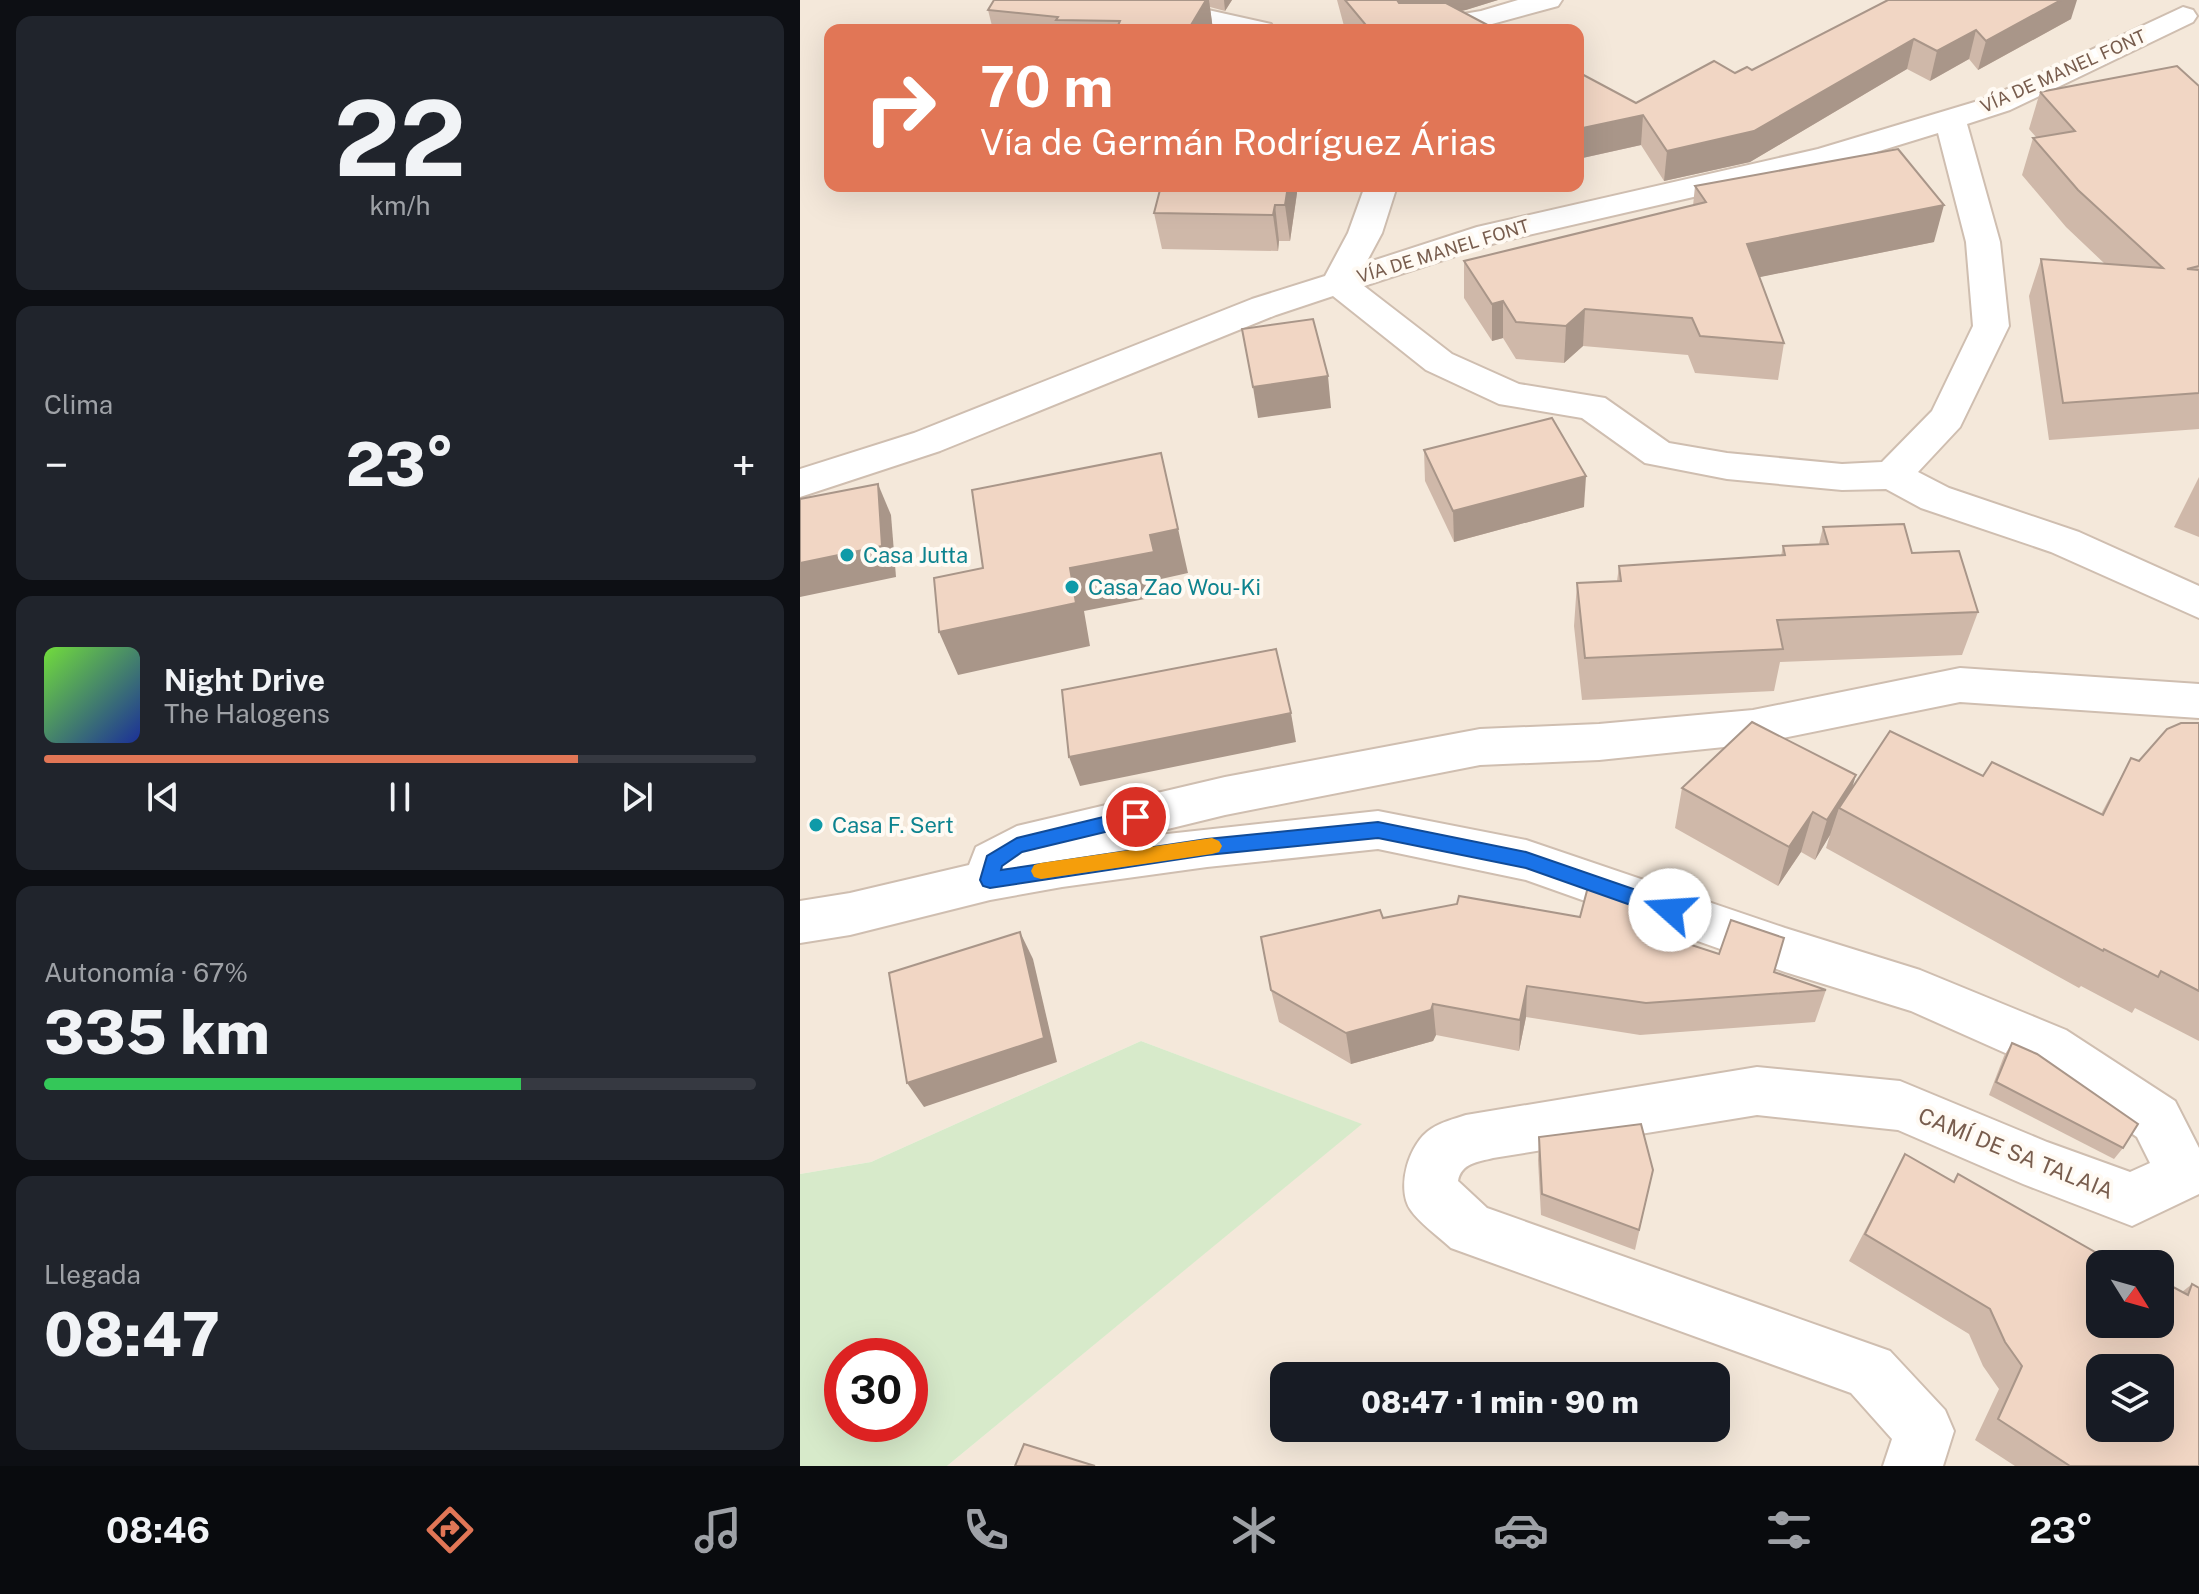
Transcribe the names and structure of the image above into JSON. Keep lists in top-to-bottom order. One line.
{"streets":{"street":["VÍA DE MANEL FONT","CAMÍ DE SA TALAIA"]},"places":["Casa Jutta","Casa Zao Wou-Ki","Casa F. Sert"],"north":"bottom right","page":{"tile":[["22","km/h"],"Clima",["Autonomía · 67%","335 km"],["Llegada","08:47"]],"turn":["70 m","Vía de Germán Rodríguez Árias"],"heat":["−","23°","+"],"song":["Night Drive","The Halogens"],"limit":"30","trip":"08:47 · 1 min · 90 m","tabs":["08:46","23°"]}}
